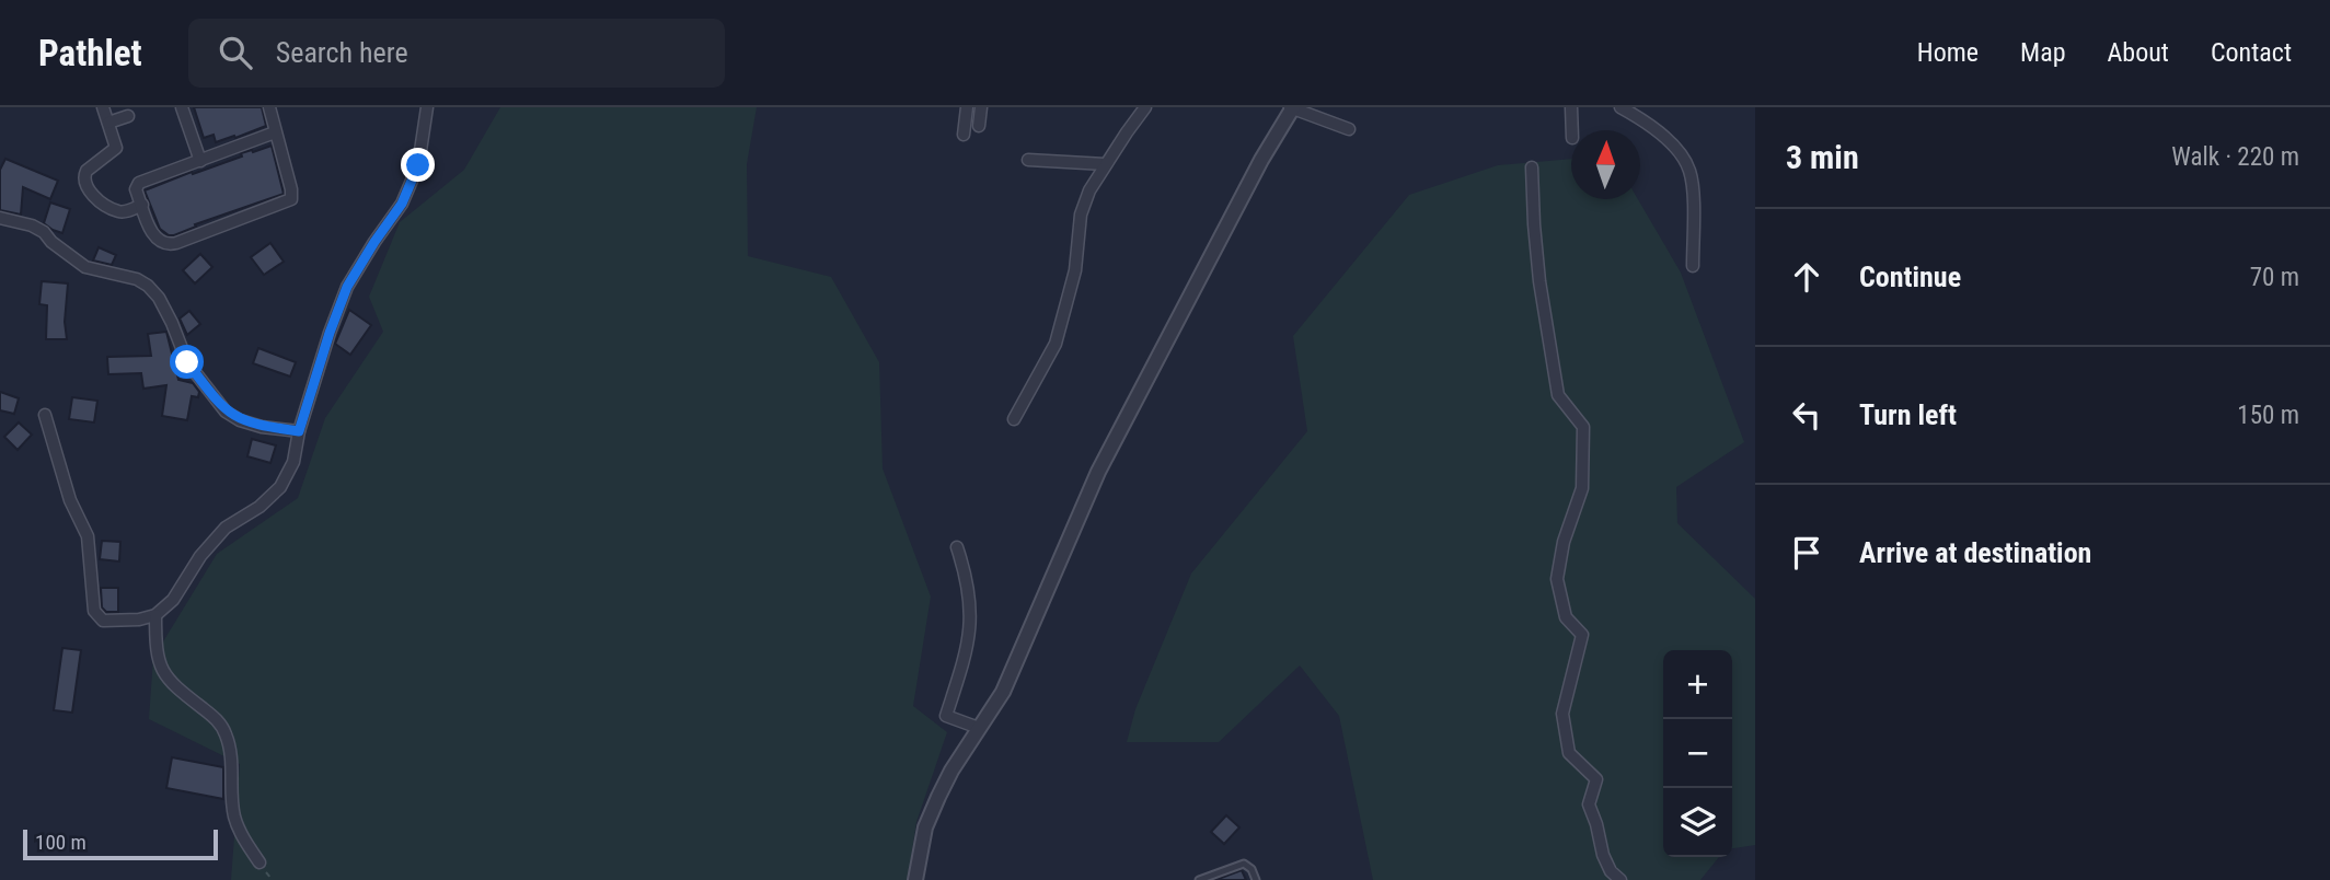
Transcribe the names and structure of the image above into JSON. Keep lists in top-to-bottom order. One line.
{"scale_bar":"100 m","north":"top","page":{"header":"Pathlet","search":"Search here","nav":["Home","Map","About","Contact"],"heading":["3 min","Walk · 220 m"],"list":[["Continue","70 m"],["Turn left","150 m"],"Arrive at destination"],"map_buttons":["+","−"],"scale":"100 m"}}
